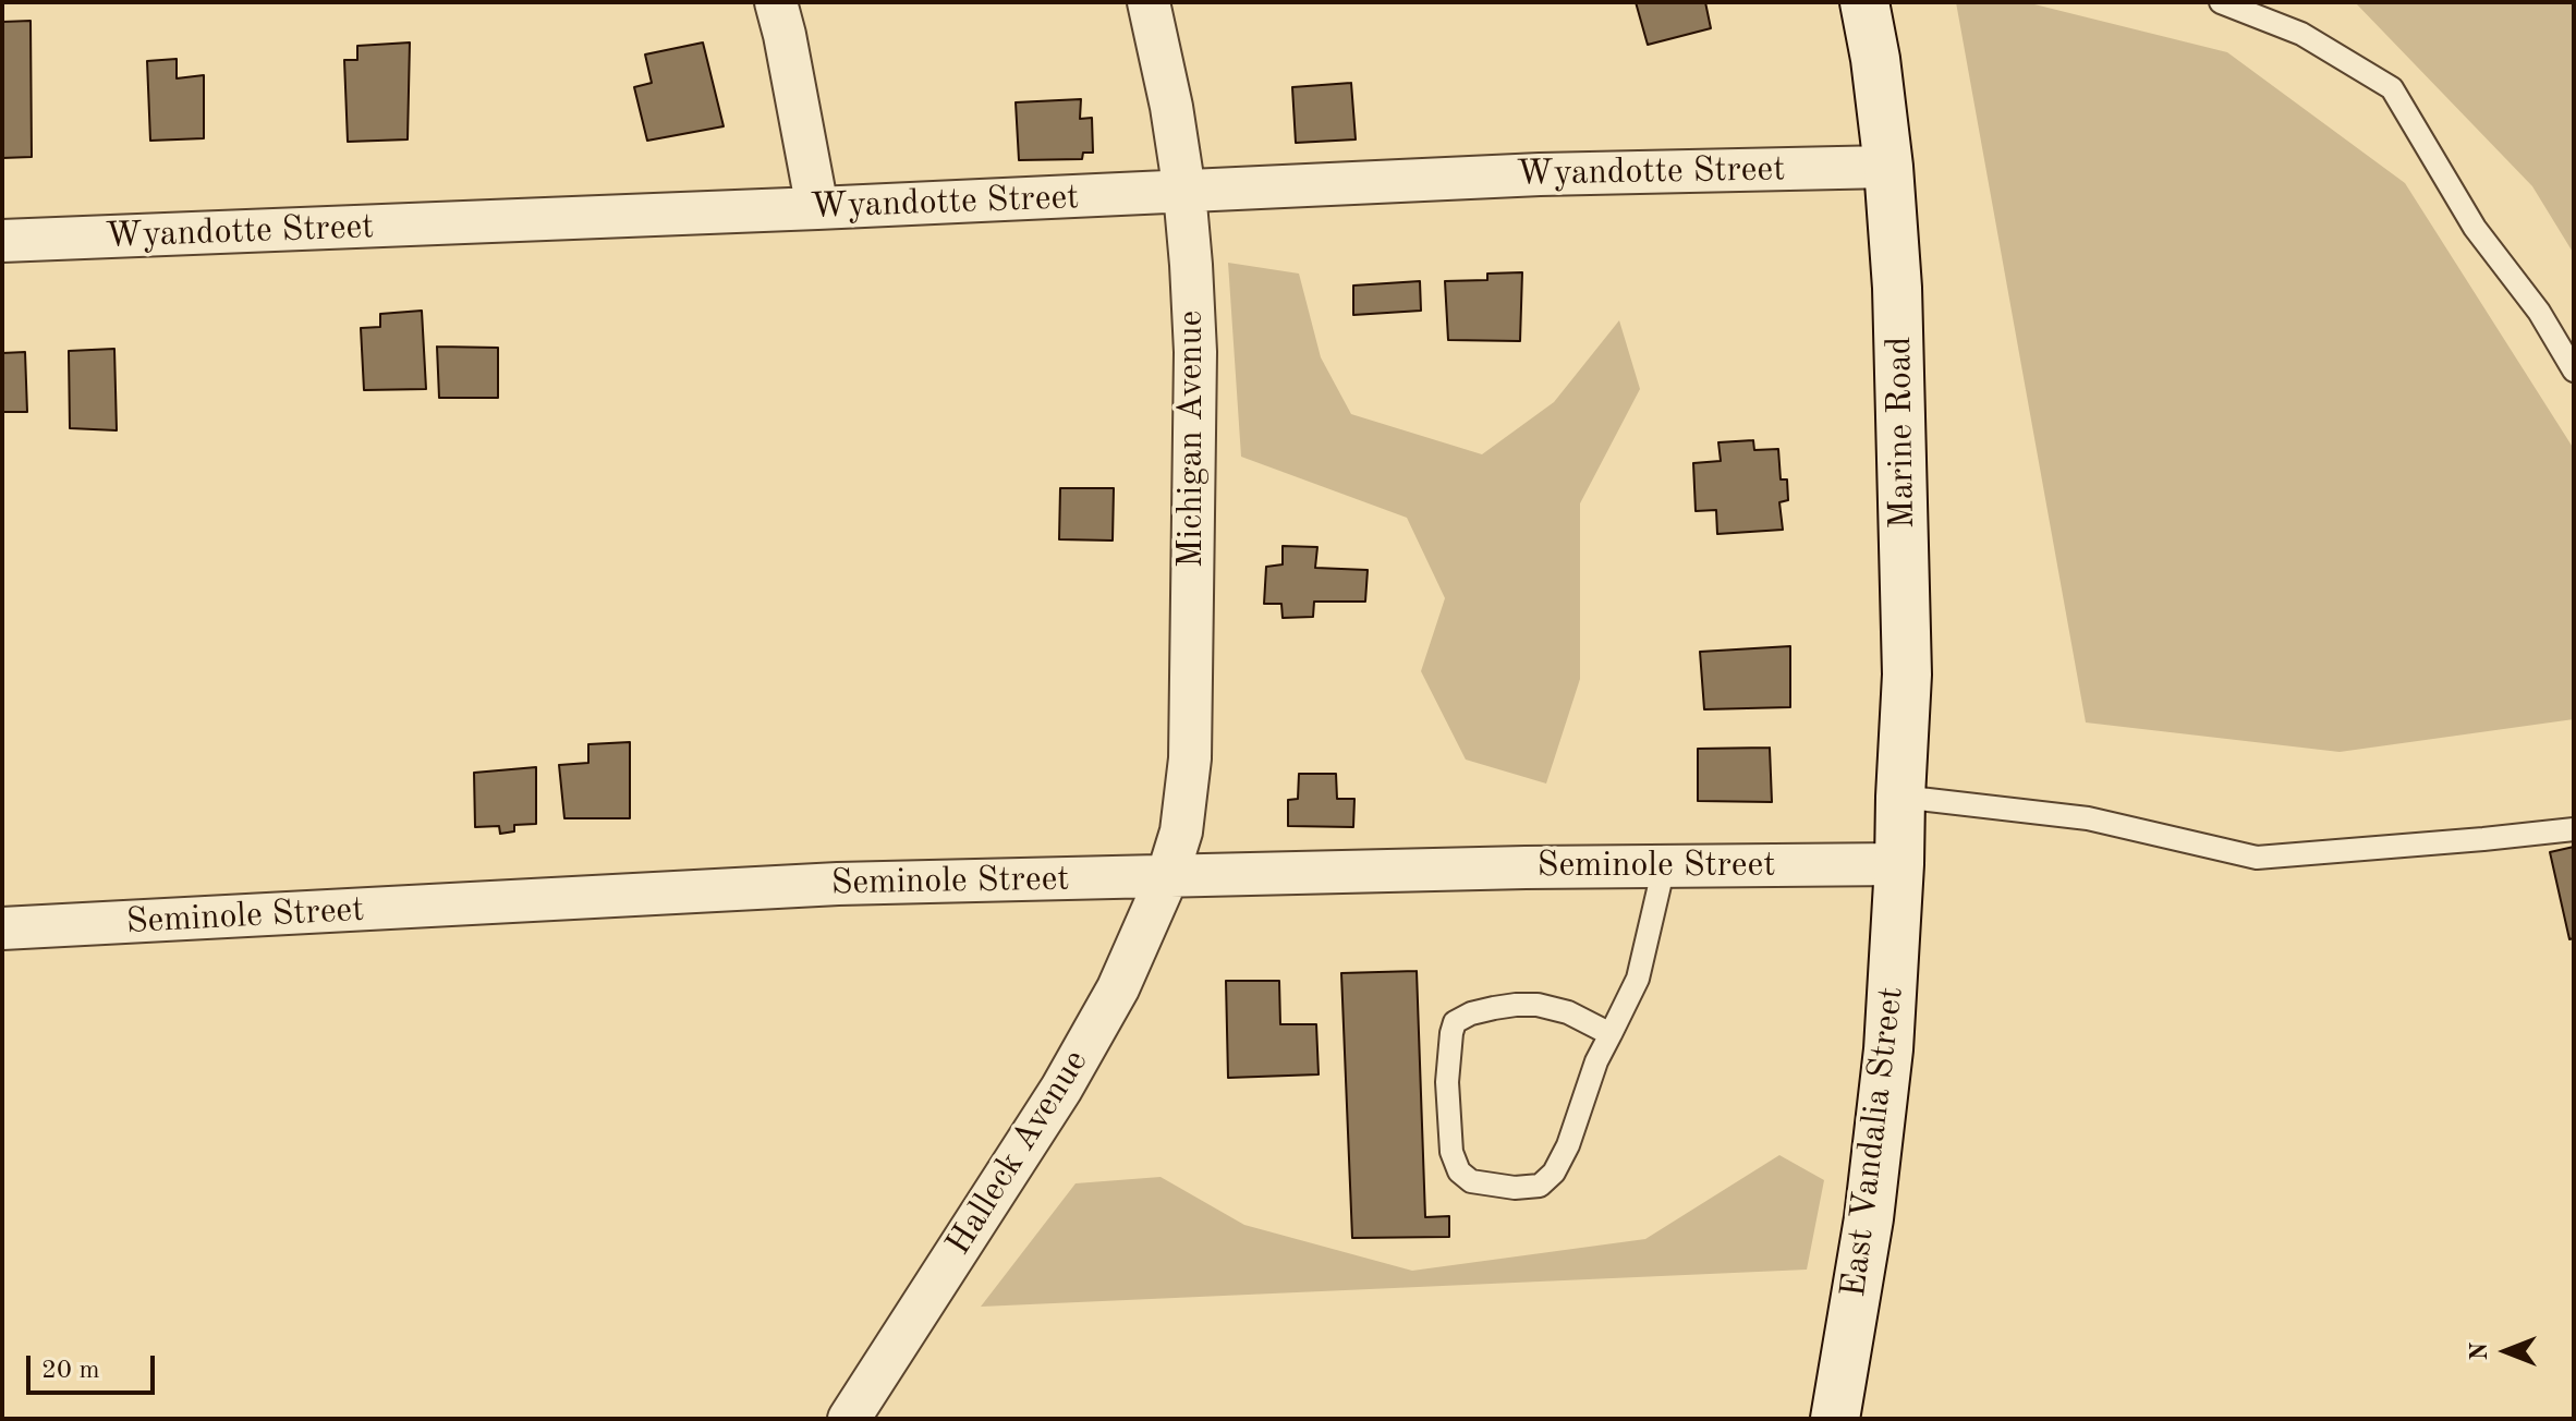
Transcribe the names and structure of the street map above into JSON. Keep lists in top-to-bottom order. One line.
{"streets":{"main road":["Marine Road","East Vandalia Street"],"street":["Wyandotte Street","Michigan Avenue","Seminole Street","Halleck Avenue"]},"crossings":[["Wyandotte Street","Marine Road"],["Wyandotte Street","Michigan Avenue"],["Marine Road","Seminole Street"],["Marine Road","East Vandalia Street"],["Michigan Avenue","Seminole Street"],["Michigan Avenue","Halleck Avenue"],["Seminole Street","East Vandalia Street"],["Seminole Street","Halleck Avenue"]],"scale_bar":"20 m","north":"left"}
